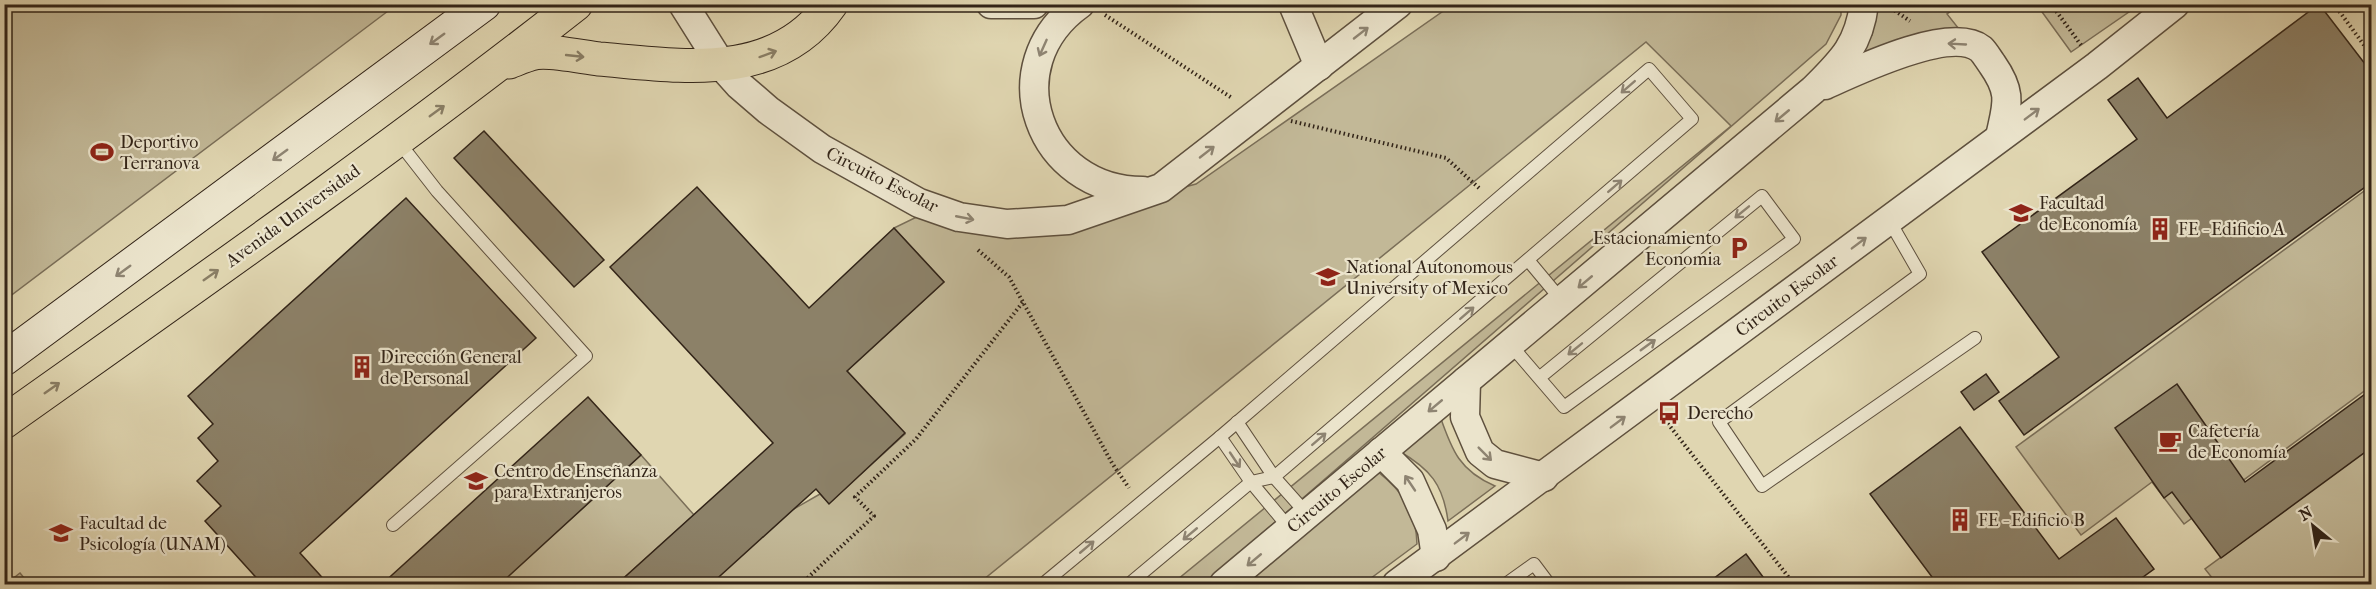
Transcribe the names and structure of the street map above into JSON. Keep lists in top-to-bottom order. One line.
{"streets":{"main road":["Avenida Universidad"],"street":["Circuito Escolar"]},"places":{"sports":["Deportivo Terranova"],"school or university":["Facultad de Economía","National Autonomous University of Mexico","Centro de Enseñanza para Extranjeros","Facultad de Psicología (UNAM)"],"building":["FE - Edificio A","Dirección General de Personal","FE - Edificio B"],"parking":["Estacionamiento Economia"],"bus stop":["Derecho"],"cafe":["Cafetería de Economía"]},"north":"top left"}
